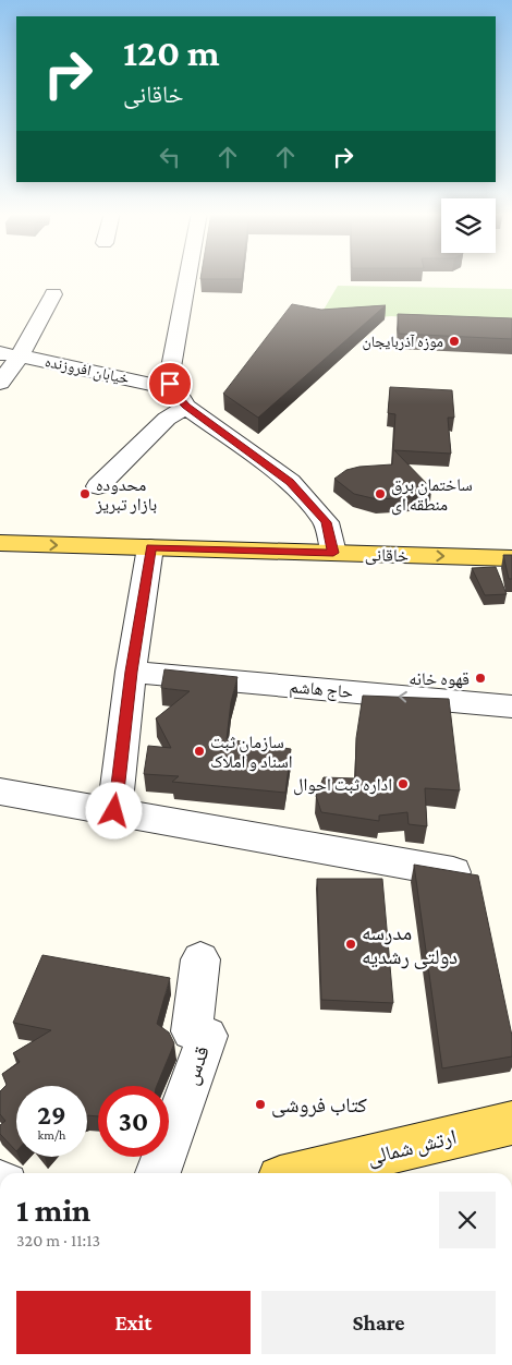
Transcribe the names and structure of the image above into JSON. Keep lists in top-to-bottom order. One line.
{"streets":{"main road":["خاقانی","ارتش شمالی"],"street":["خیابان افروزنده","حاج هاشم","قدس"]},"one_way":["خاقانی"],"places":["موزه آذربایجان","محدوده بازار تبریز","ساختمان برق منطقه ای","قهوه خانه","سازمان ثبت اسناد و املاک","اداره ثبت احوال","مدرسه دولتی رشدیه","کتاب فروشی"],"page":{"turn":["120 m","خاقانی"],"speed":"29 km/h","limit":"30","heading":["1 min","320 m · 11:13"],"buttons":["Exit","Share"]}}
